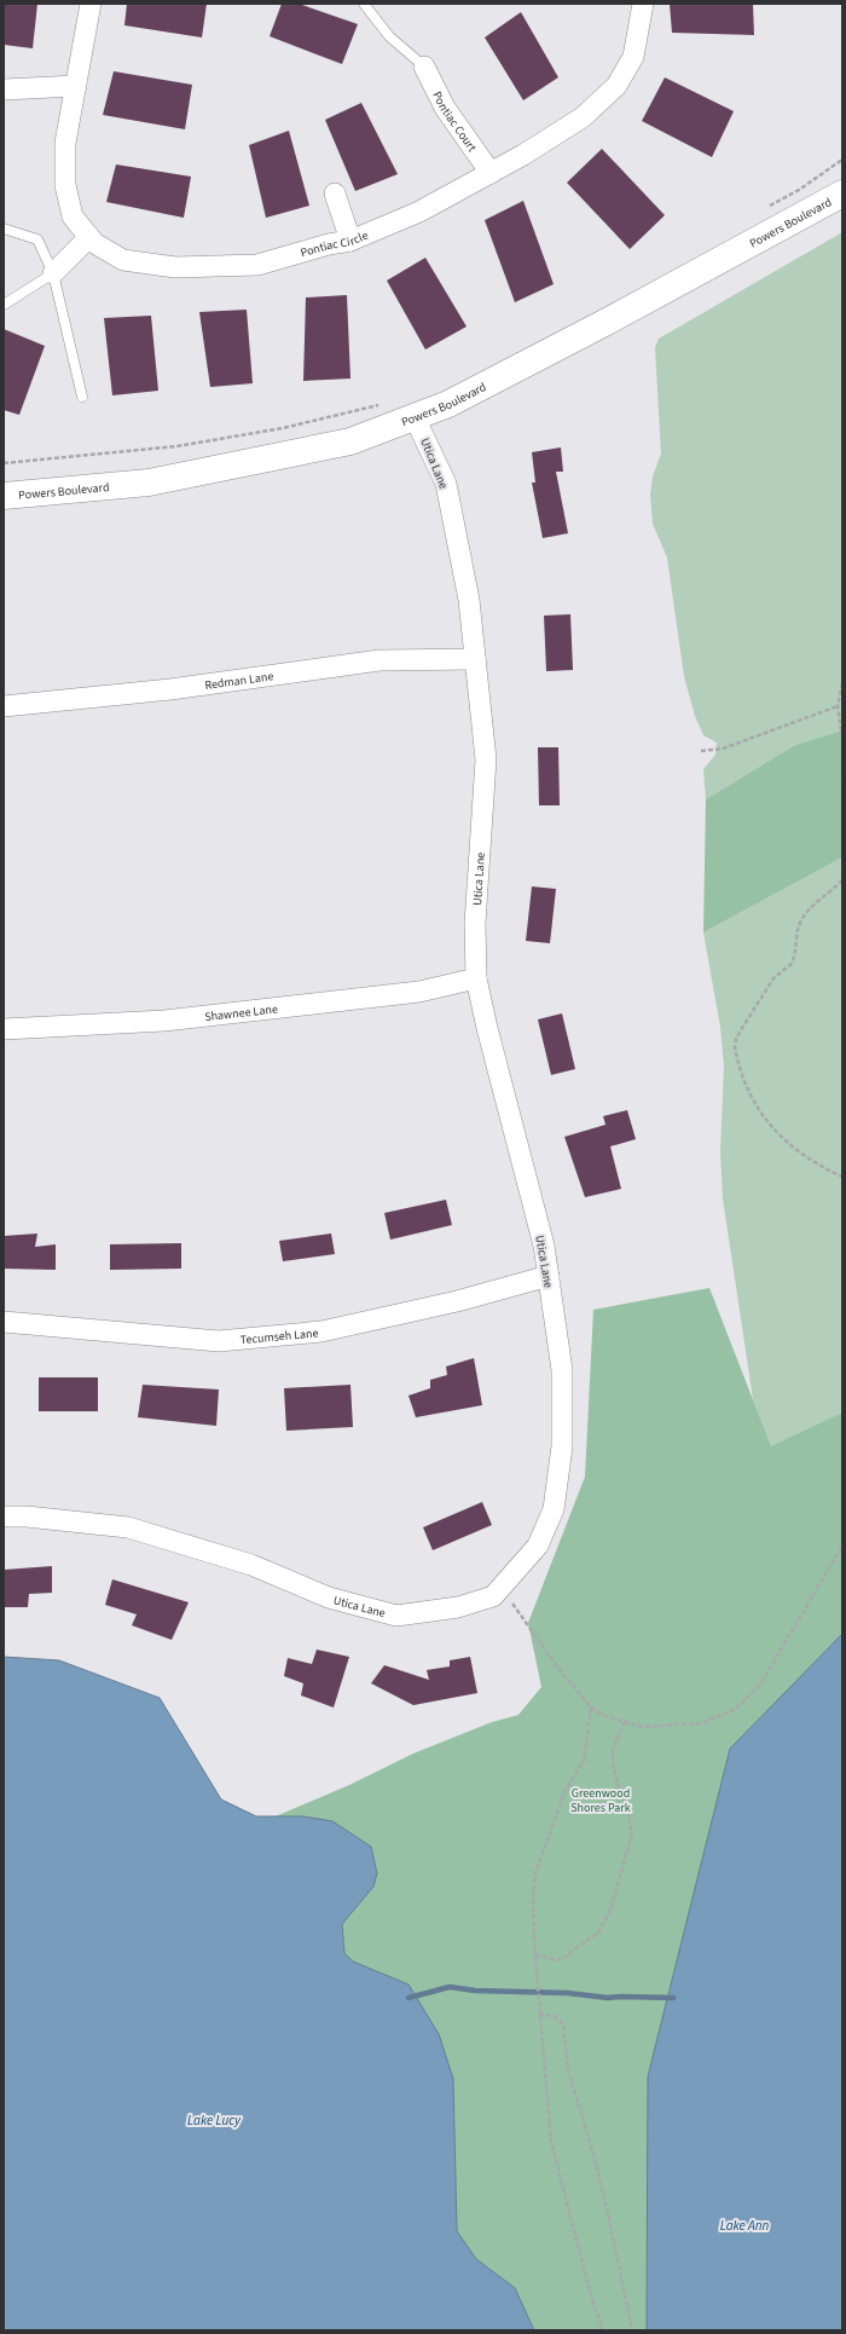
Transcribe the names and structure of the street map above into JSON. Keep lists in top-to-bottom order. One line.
{"streets":{"main road":["Powers Boulevard"],"street":["Pontiac Court","Pontiac Circle","Utica Lane","Redman Lane","Shawnee Lane","Tecumseh Lane"]},"crossings":[["Pontiac Court","Pontiac Circle"],["Powers Boulevard","Utica Lane"],["Utica Lane","Redman Lane"],["Utica Lane","Shawnee Lane"],["Utica Lane","Tecumseh Lane"]],"water":["Lake Lucy","Lake Ann"],"parks":["Greenwood Shores Park"]}
